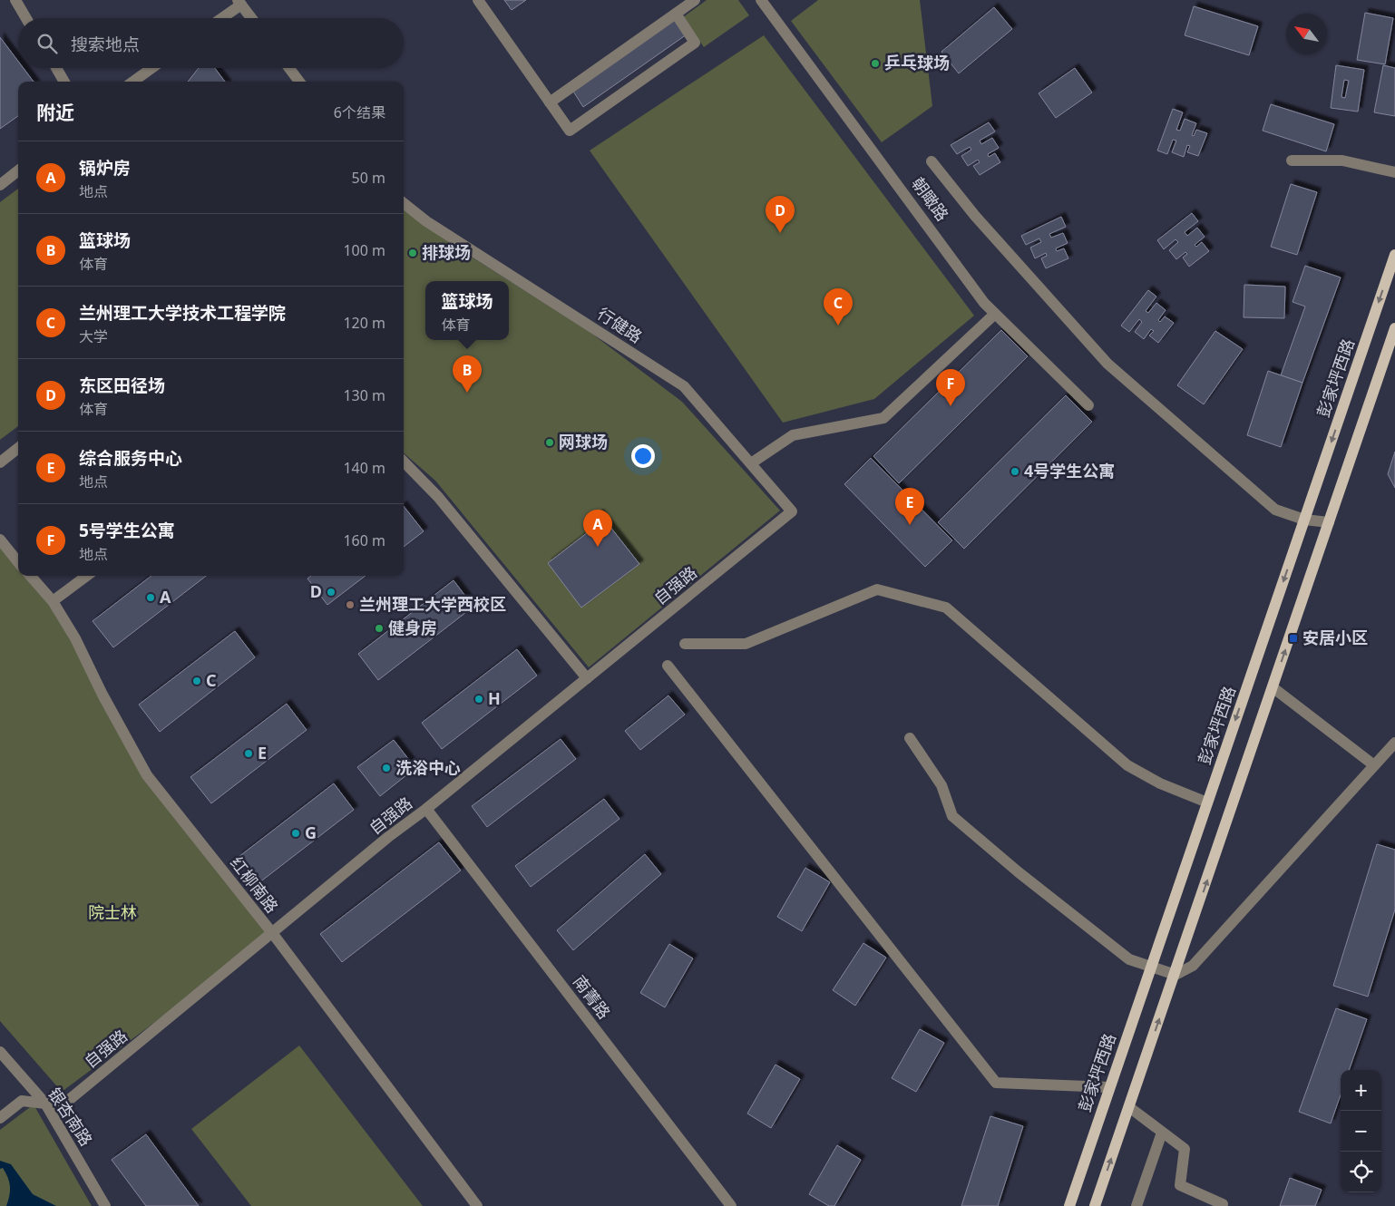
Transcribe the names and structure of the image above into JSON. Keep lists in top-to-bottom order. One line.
{"streets":{"main road":["彭家坪西路"],"street":["朝瞰路","行健路","自强路","红柳南路","南菁路","银杏南路"]},"crossings":[["行健路","自强路"],["自强路","红柳南路"],["自强路","南菁路"],["自强路","银杏南路"]],"parks":["院士林"],"places":{"other":["乒乓球场","排球场","网球场","4号学生公寓","D","A","兰州理工大学西校区","健身房","C","H","E","洗浴中心","G"],"transit":["安居小区"]},"north":"top left","page":{"search":"搜索地点","heading":["附近","6个结果"],"list":[{"mark":"A","name":"锅炉房","note":"地点","value":"50 m"},{"mark":"B","name":"篮球场","note":"体育","value":"100 m"},{"mark":"C","name":"兰州理工大学技术工程学院","note":"大学","value":"120 m"},{"mark":"D","name":"东区田径场","note":"体育","value":"130 m"},{"mark":"E","name":"综合服务中心","note":"地点","value":"140 m"},{"mark":"F","name":"5号学生公寓","note":"地点","value":"160 m"}],"pins":["D","C","B","F","E","A"],"popup":["篮球场","体育"],"map_buttons":["+","−"]}}
